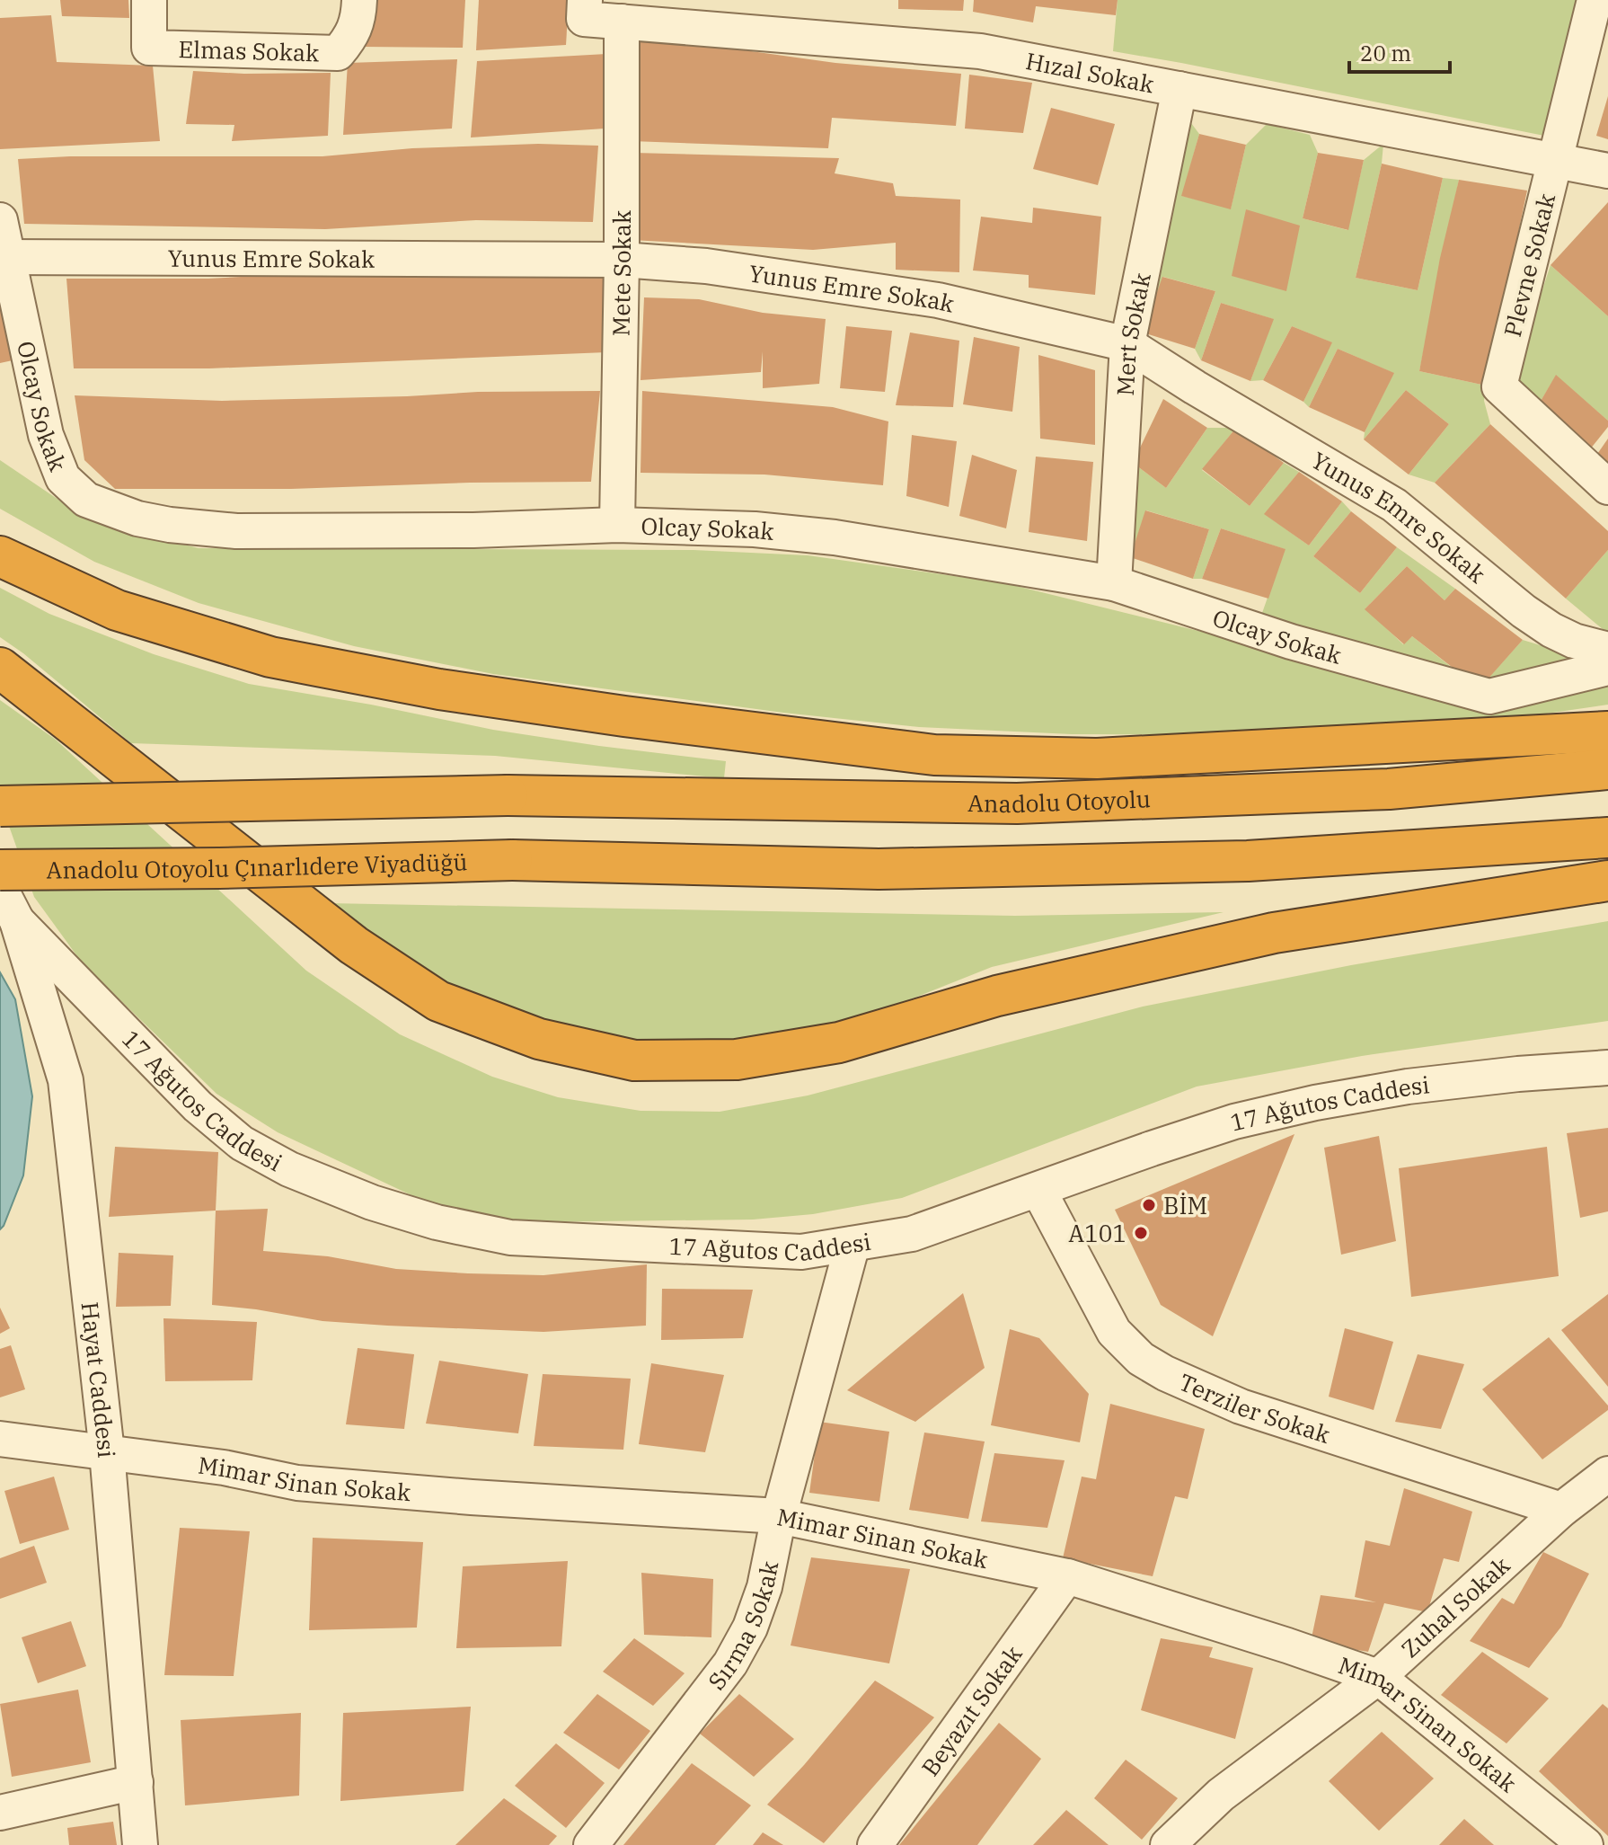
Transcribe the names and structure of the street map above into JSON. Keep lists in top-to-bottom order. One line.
{"streets":{"highway":["Anadolu Otoyolu","Anadolu Otoyolu Çınarlıdere Viyadüğü"],"street":["Elmas Sokak","Hızal Sokak","Yunus Emre Sokak","Plevne Sokak","Mete Sokak","Mert Sokak","Olcay Sokak","17 Ağutos Caddesi","Hayat Caddesi","Terziler Sokak","Mimar Sinan Sokak","Zuhal Sokak","Sırma Sokak","Beyazıt Sokak"]},"crossings":[["Hızal Sokak","Plevne Sokak"],["Hızal Sokak","Mete Sokak"],["Hızal Sokak","Mert Sokak"],["Yunus Emre Sokak","Mete Sokak"],["Yunus Emre Sokak","Mert Sokak"],["Yunus Emre Sokak","Olcay Sokak"],["Mete Sokak","Olcay Sokak"],["Mert Sokak","Olcay Sokak"],["17 Ağutos Caddesi","Hayat Caddesi"],["17 Ağutos Caddesi","Terziler Sokak"],["17 Ağutos Caddesi","Sırma Sokak"],["Hayat Caddesi","Mimar Sinan Sokak"],["Terziler Sokak","Zuhal Sokak"],["Mimar Sinan Sokak","Zuhal Sokak"],["Mimar Sinan Sokak","Sırma Sokak"],["Mimar Sinan Sokak","Beyazıt Sokak"]],"places":["BİM","A101"],"scale_bar":"20 m"}
